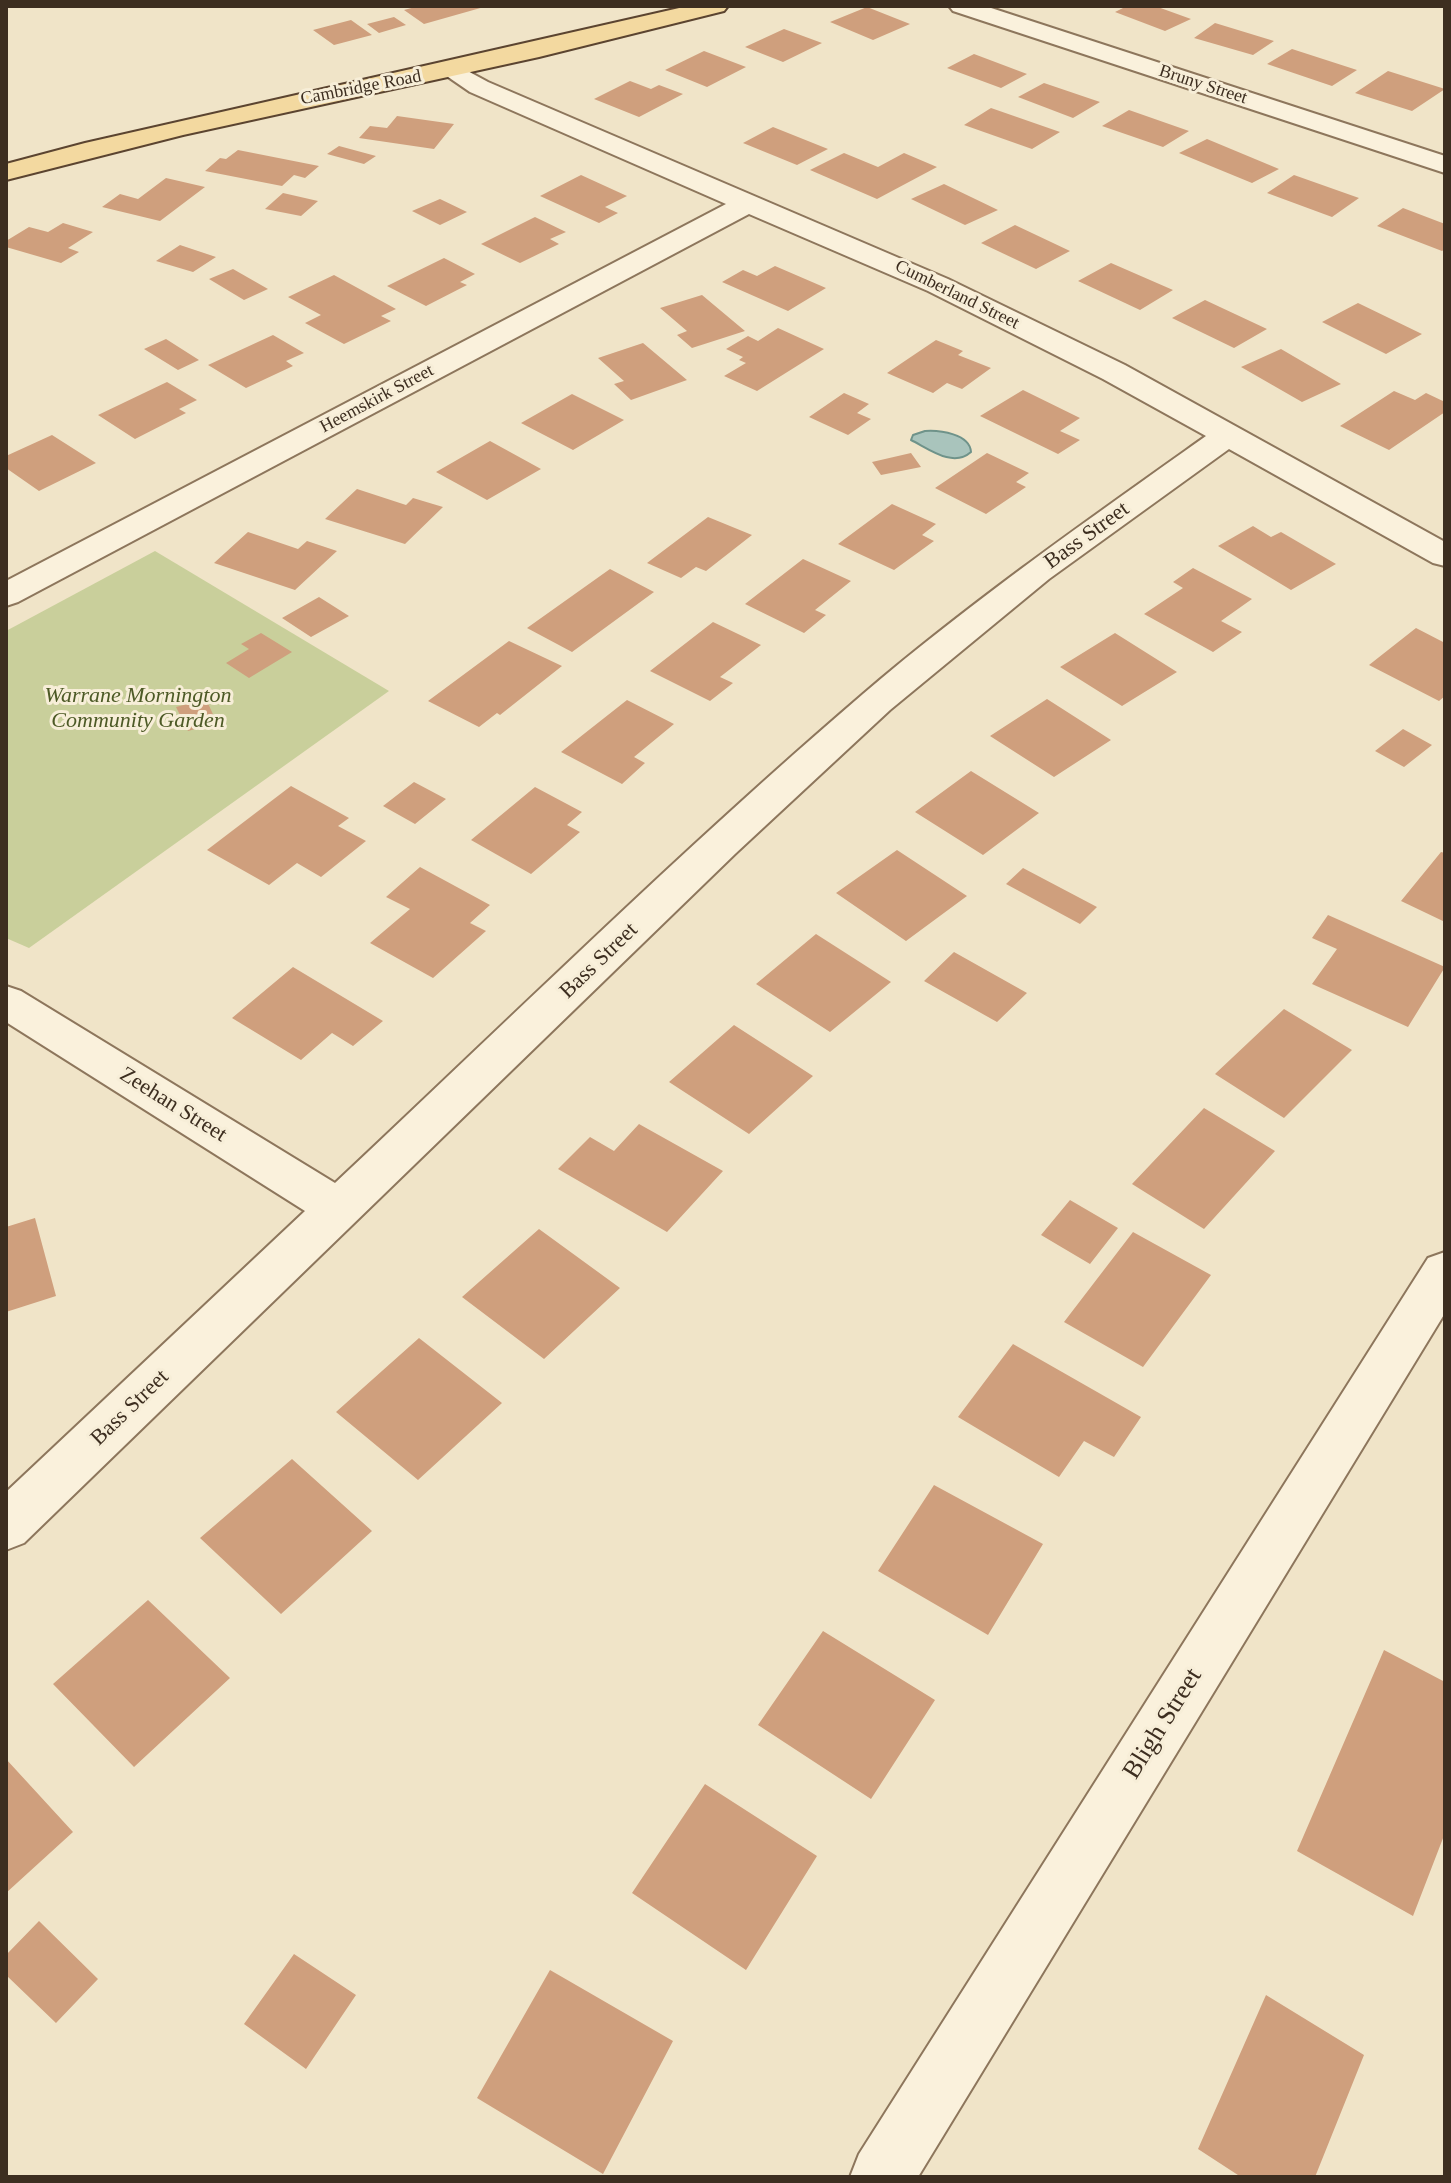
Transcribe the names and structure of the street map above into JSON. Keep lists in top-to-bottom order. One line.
{"streets":{"main road":["Cambridge Road"],"street":["Bruny Street","Cumberland Street","Heemskirk Street","Bass Street","Zeehan Street","Bligh Street"]},"crossings":[["Cambridge Road","Cumberland Street"],["Cumberland Street","Heemskirk Street"],["Cumberland Street","Bass Street"],["Bass Street","Zeehan Street"]],"parks":["Warrane Mornington Community Garden"]}
